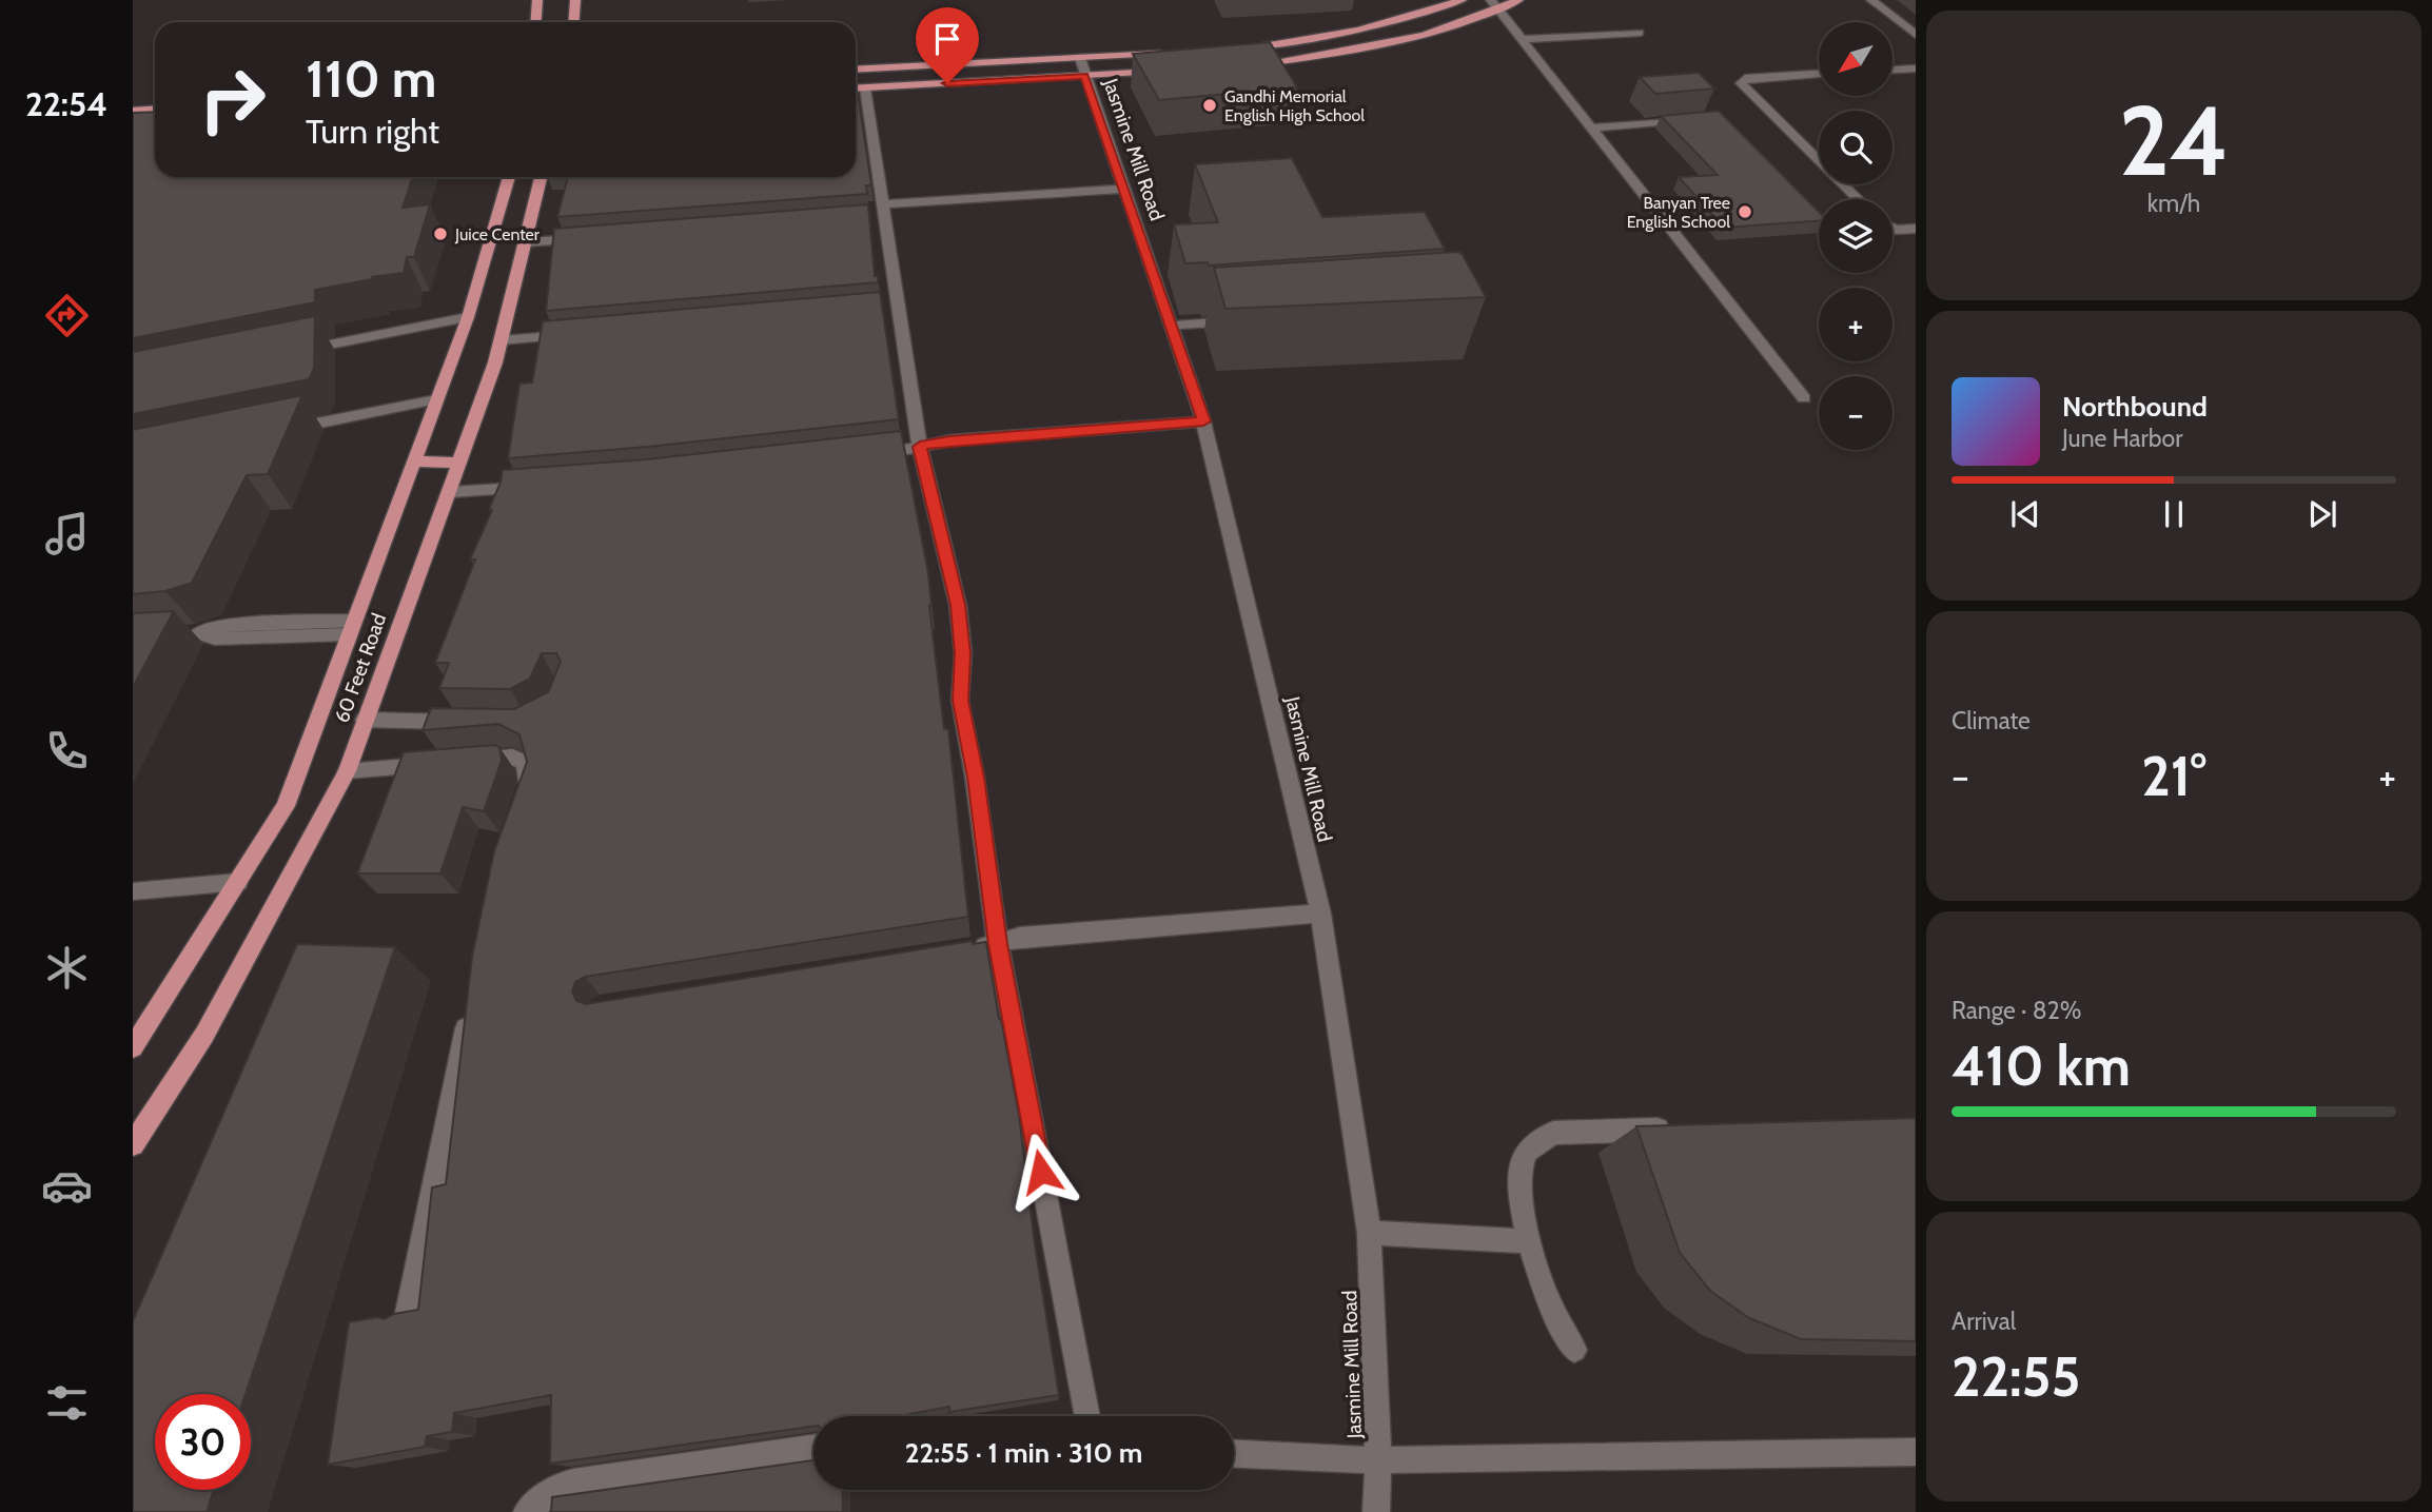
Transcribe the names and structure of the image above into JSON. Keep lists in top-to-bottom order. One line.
{"streets":{"main road":["60 Feet Road"],"street":["Jasmine Mill Road"]},"places":["Gandhi Memorial English High School","Banyan Tree English School","Juice Center"],"north":"bottom left","page":{"tabs":"22:54","tile":[["24","km/h"],"Climate",["Range · 82%","410 km"],["Arrival","22:55"]],"map_buttons":["+","−"],"turn":["110 m","Turn right"],"song":["Northbound","June Harbor"],"heat":["−","21°","+"],"limit":"30","trip":"22:55 · 1 min · 310 m"}}
